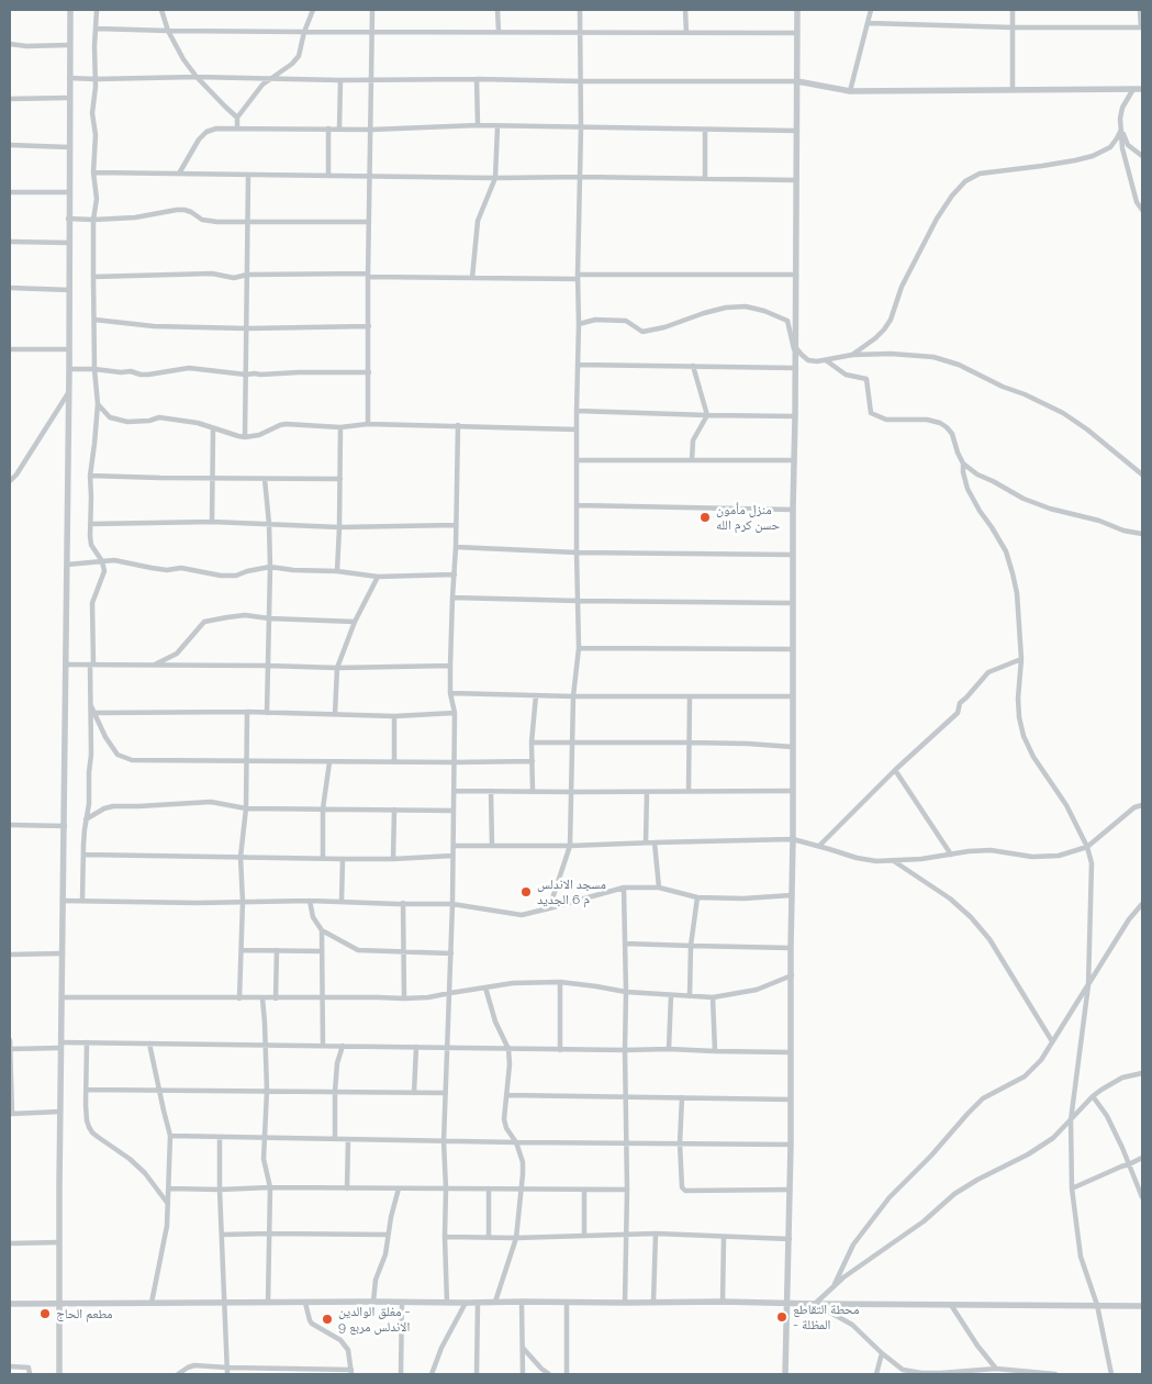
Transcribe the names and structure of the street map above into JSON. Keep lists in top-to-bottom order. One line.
{"places":["منزل مأمون حسن كرم الله","مسجد الاندلس م 6 الجديد","مطعم الحاج","محطة التقاطع - المظلة","مغلق الوالدين - الاندلس مربع 9"]}
